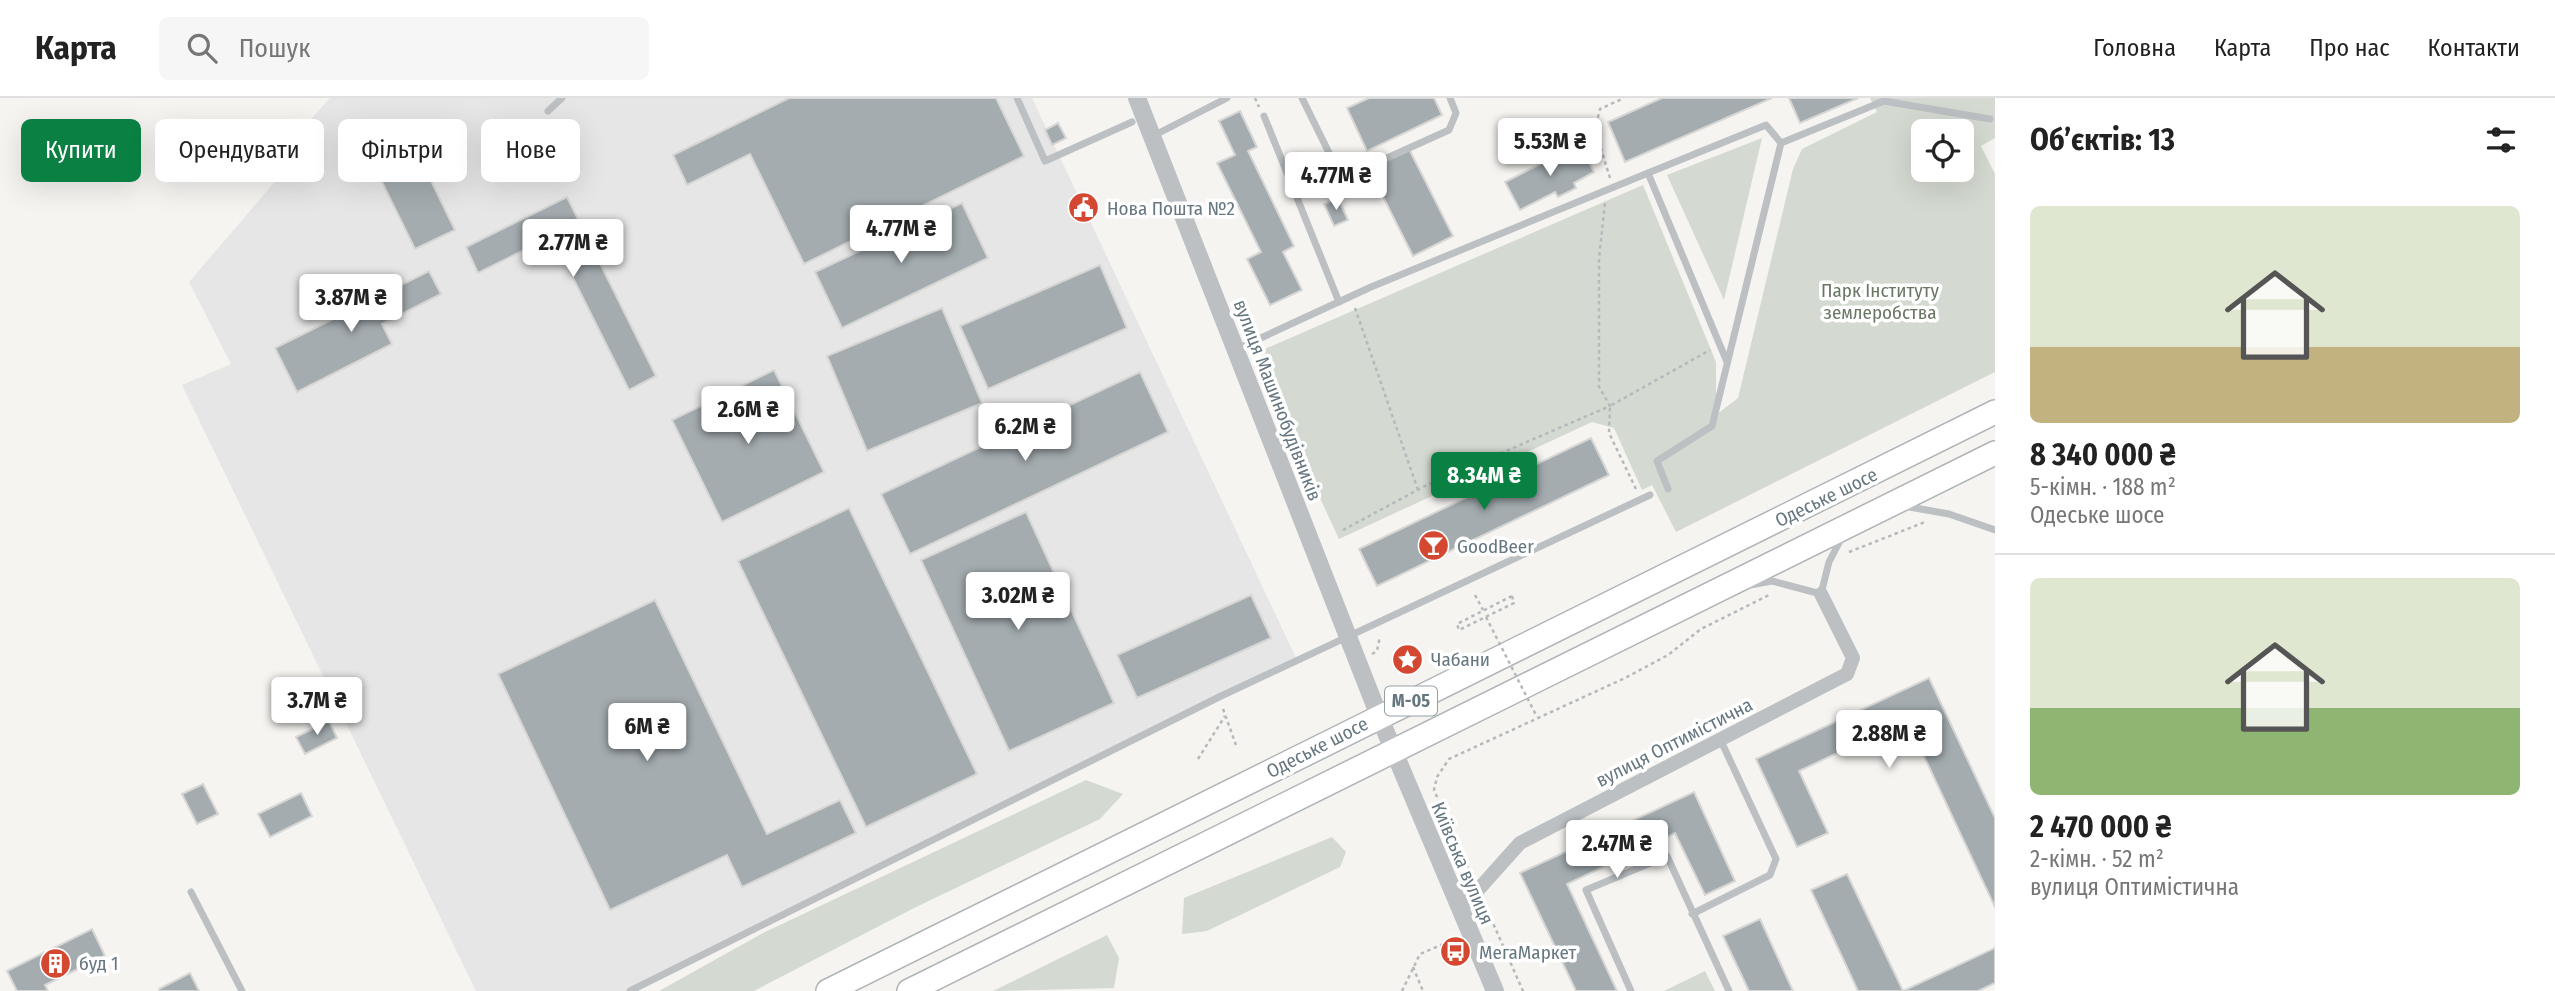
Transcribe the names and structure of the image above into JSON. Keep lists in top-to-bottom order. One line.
{"streets":{"highway":["Одеське шосе","М-05"],"street":["вулиця Машинобудівників","вулиця Оптимістична","Київська вулиця"]},"crossings":[["вулиця Машинобудівників","Одеське шосе"],["вулиця Машинобудівників","Київська вулиця"],["Одеське шосе","Київська вулиця"],["вулиця Оптимістична","Київська вулиця"]],"parks":["Парк Інституту землеробства"],"places":{"public building":["Нова Пошта №2"],"bar":["GoodBeer"],"place":["Чабани"],"bus stop":["МегаМаркет"],"building":["буд 1"]},"page":{"header":"Карта","search":"Пошук","nav":["Головна","Карта","Про нас","Контакти"],"heading":"Об’єктів: 13","price":["5.53M ₴","4.77M ₴","4.77M ₴","2.77M ₴","3.87M ₴","2.6M ₴","6.2M ₴","8.34M ₴","3.02M ₴","3.7M ₴","6M ₴","2.88M ₴","2.47M ₴"],"chip":["Купити","Орендувати","Фільтри","Нове"],"list":[{"name":"8 340 000 ₴","note":"5-кімн. · 188 m² · Одеське шосе"},{"name":"2 470 000 ₴","note":"2-кімн. · 52 m² · вулиця Оптимістична"}]}}
